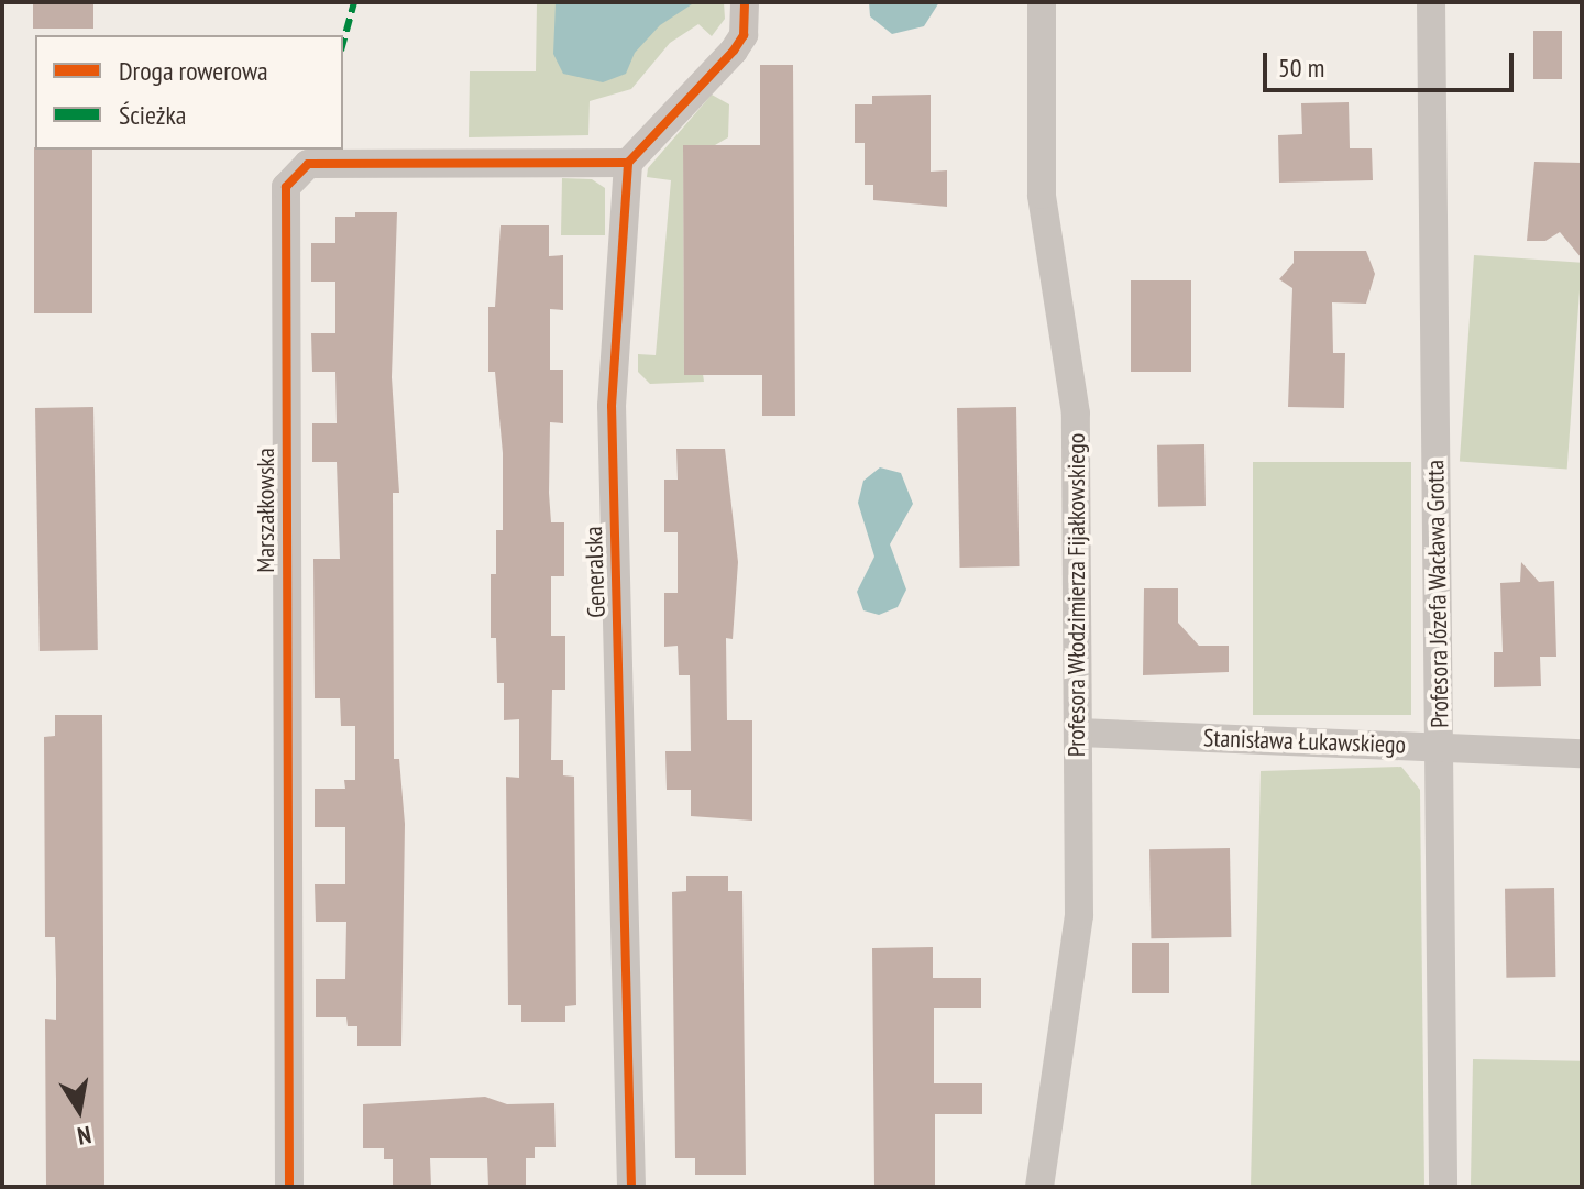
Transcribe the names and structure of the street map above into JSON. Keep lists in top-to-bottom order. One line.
{"streets":{"street":["Marszałkowska","Generalska","Profesora Józefa Wacława Grotta","Profesora Włodzimierza Fijałkowskiego","Stanisława Łukawskiego"]},"crossings":[["Marszałkowska","Generalska"],["Profesora Józefa Wacława Grotta","Stanisława Łukawskiego"],["Profesora Włodzimierza Fijałkowskiego","Stanisława Łukawskiego"]],"legend":["Droga rowerowa","Ścieżka"],"scale_bar":"50 m","north":"bottom"}
